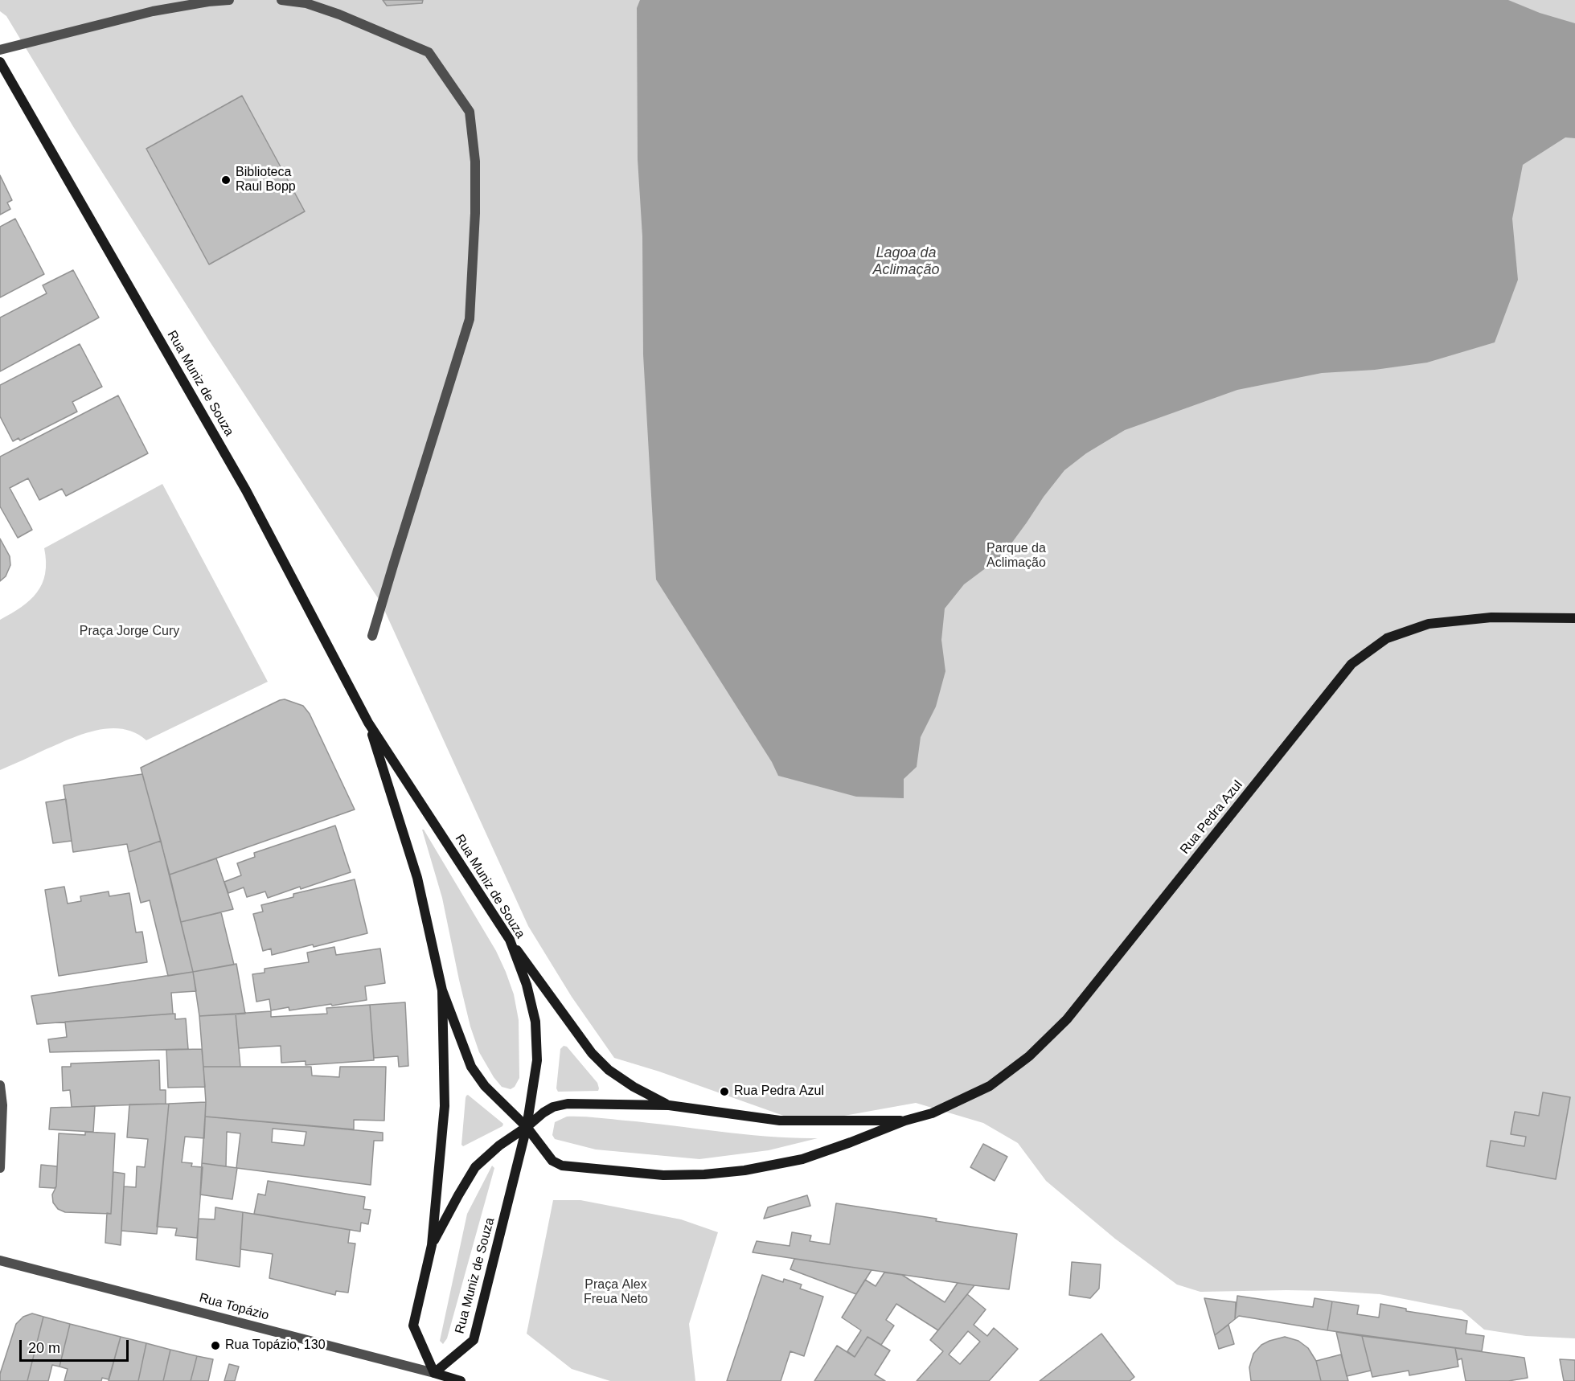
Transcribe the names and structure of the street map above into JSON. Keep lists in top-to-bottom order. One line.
{"streets":{"street":["Rua Muniz de Souza","Rua Pedra Azul","Rua Topázio"]},"crossings":[["Rua Muniz de Souza","Rua Pedra Azul"],["Rua Muniz de Souza","Rua Topázio"]],"water":["Lagoa da Aclimação"],"parks":["Parque da Aclimação","Praça Jorge Cury","Praça Alex Freua Neto"],"places":["Biblioteca Raul Bopp","Rua Pedra Azul","Rua Topázio, 130"],"scale_bar":"20 m"}
